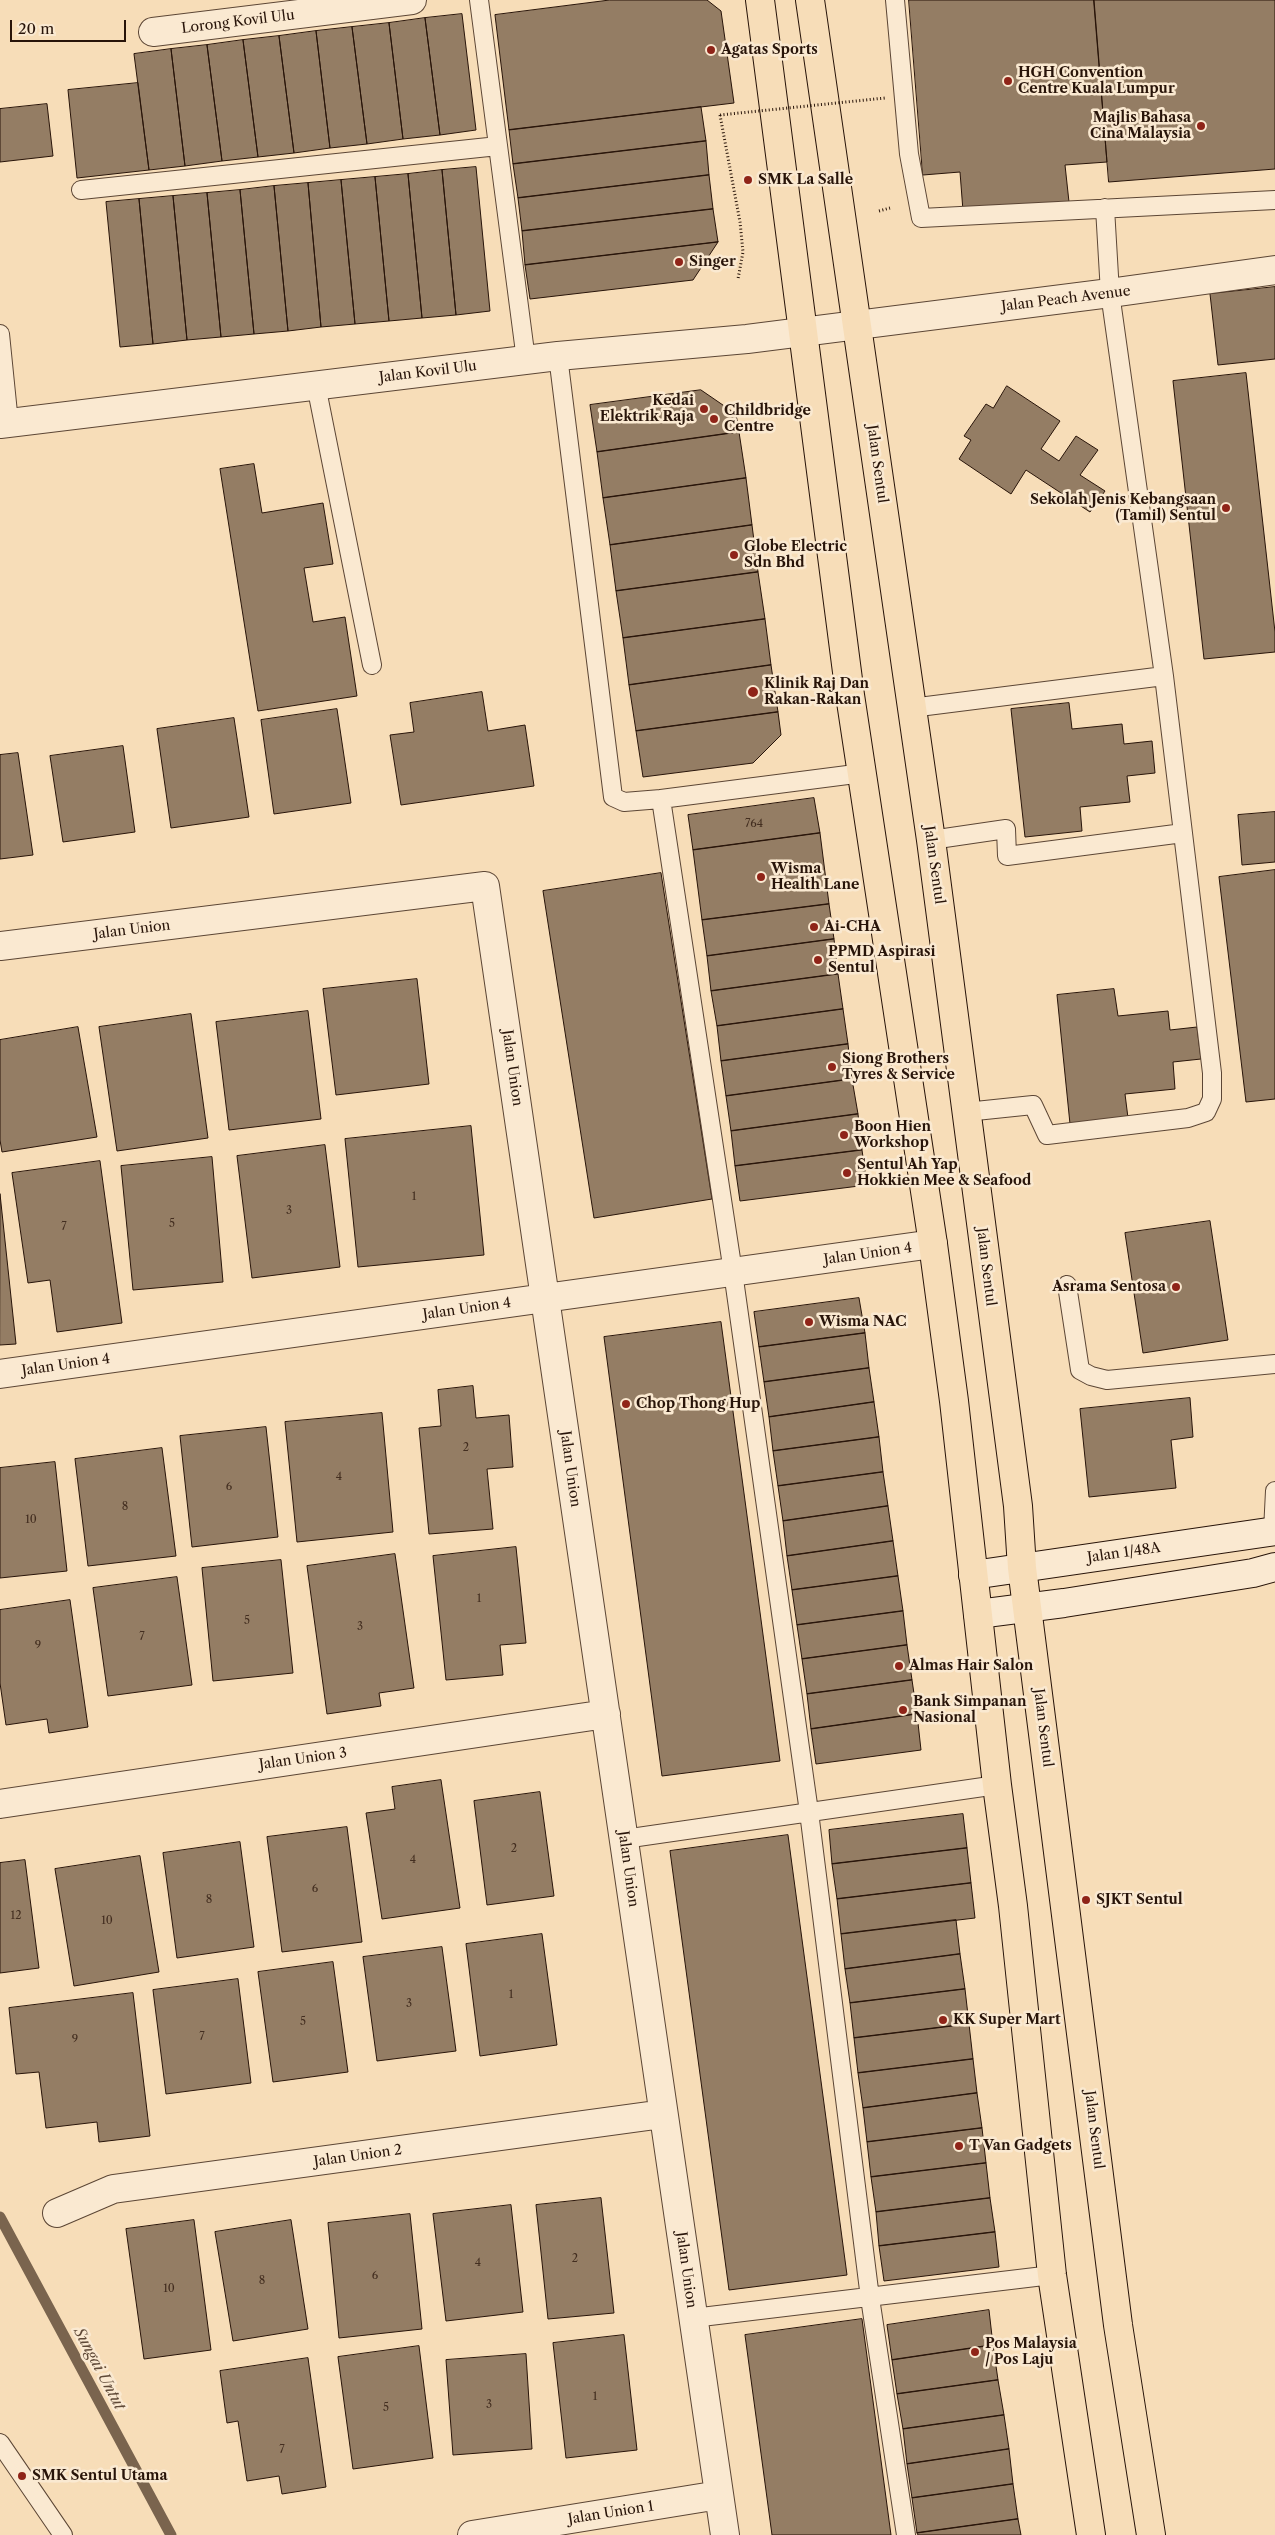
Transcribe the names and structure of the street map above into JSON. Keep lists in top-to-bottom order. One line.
{"streets":{"main road":["Jalan Sentul"],"street":["Lorong Kovil Ulu","Jalan Peach Avenue","Jalan Kovil Ulu","Jalan Union","Jalan Union 4","Jalan 1/48A","Jalan Union 3","Jalan Union 2","Jalan Union 1"]},"crossings":[["Jalan Peach Avenue","Jalan Kovil Ulu"],["Jalan Peach Avenue","Jalan Sentul"],["Jalan Kovil Ulu","Jalan Sentul"],["Jalan Sentul","Jalan 1/48A"],["Jalan Union","Jalan Union 4"],["Jalan Union","Jalan Union 3"],["Jalan Union","Jalan Union 2"],["Jalan Union","Jalan Union 1"]],"water":["Sungai Untut"],"places":["Agatas Sports","HGH Convention Centre Kuala Lumpur","Majlis Bahasa Cina Malaysia","SMK La Salle","Singer","Kedai Elektrik Raja","Childbridge Centre","Sekolah Jenis Kebangsaan (Tamil) Sentul","Globe Electric Sdn Bhd","Klinik Raj Dan Rakan-Rakan","Wisma Health Lane","Ai-CHA","PPMD Aspirasi Sentul","Siong Brothers Tyres & Service","Boon Hien Workshop","Sentul Ah Yap Hokkien Mee & Seafood","Asrama Sentosa","Wisma NAC","Chop Thong Hup","Almas Hair Salon","Bank Simpanan Nasional","SJKT Sentul","KK Super Mart","T Van Gadgets","Pos Malaysia / Pos Laju","SMK Sentul Utama"],"house_numbers":["764","1","3","5","7","2","4","6","8","10","1","5","3","7","9","2","4","6","8","12","10","1","3","5","7","9","2","4","6","8","10","1","3","5","7"],"scale_bar":"20 m"}
